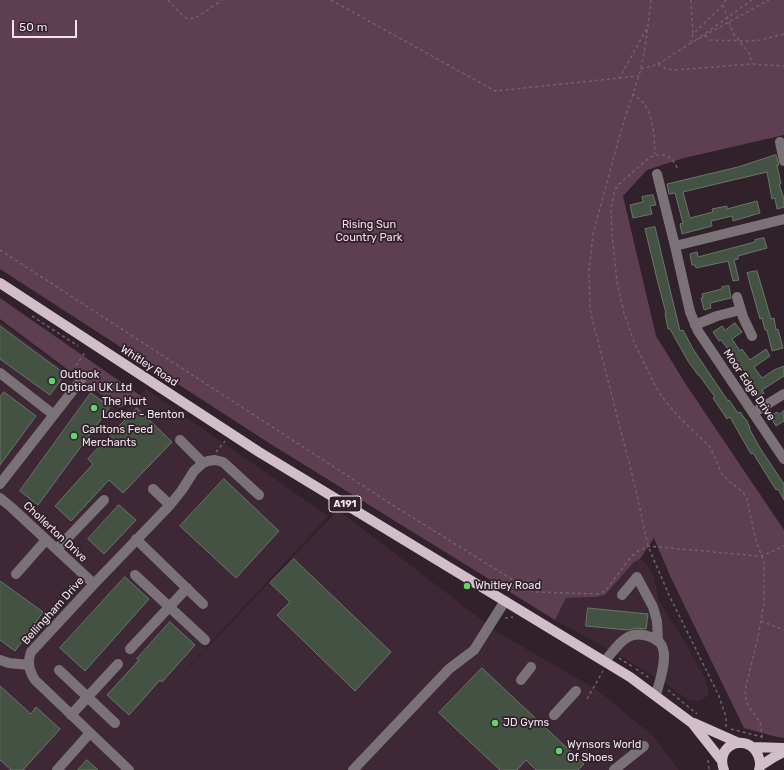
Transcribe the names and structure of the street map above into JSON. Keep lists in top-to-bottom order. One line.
{"streets":{"main road":["Whitley Road","A191"],"street":["Moor Edge Drive","Chollerton Drive","Bellingham Drive"]},"crossings":[["Whitley Road","A191"],["Chollerton Drive","Bellingham Drive"]],"parks":["Rising Sun Country Park"],"places":["Outlook Optical UK Ltd","The Hurt Locker - Benton","Carltons Feed Merchants","Whitley Road","JD Gyms","Wynsors World Of Shoes"],"scale_bar":"50 m"}
